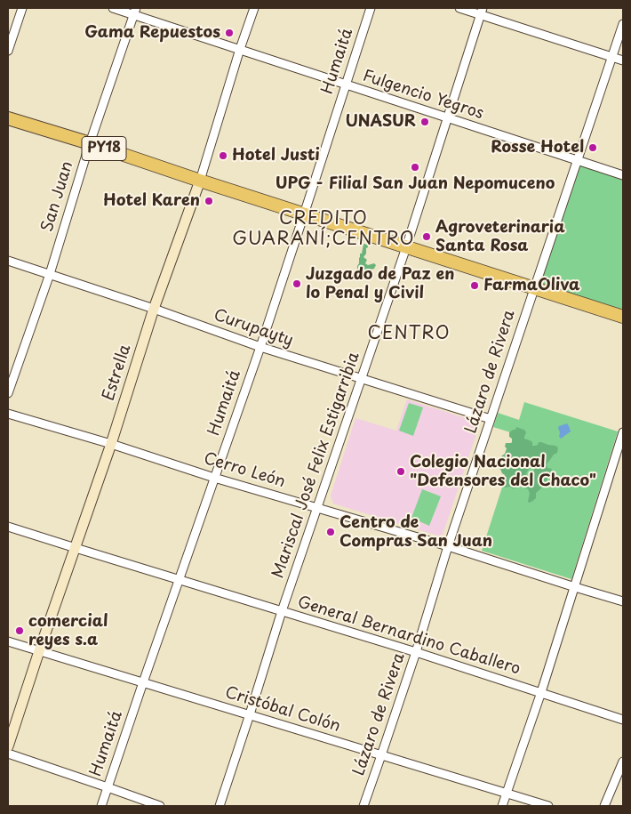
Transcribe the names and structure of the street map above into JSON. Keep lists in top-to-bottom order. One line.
{"streets":{"highway":["PY18"],"main road":["Estrella"],"street":["Humaitá","Fulgencio Yegros","San Juan","Curupayty","Lázaro de Rivera","Mariscal José Felix Estigarribia","Cerro León","General Bernardino Caballero","Cristóbal Colón"]},"crossings":[["Humaitá","Fulgencio Yegros"],["Humaitá","PY18"],["Humaitá","Curupayty"],["Humaitá","Cerro León"],["Humaitá","General Bernardino Caballero"],["Humaitá","Cristóbal Colón"],["Fulgencio Yegros","San Juan"],["Fulgencio Yegros","Lázaro de Rivera"],["Fulgencio Yegros","Estrella"],["Fulgencio Yegros","Mariscal José Felix Estigarribia"],["PY18","San Juan"],["PY18","Lázaro de Rivera"],["PY18","Estrella"],["PY18","Mariscal José Felix Estigarribia"],["San Juan","Curupayty"],["Curupayty","Lázaro de Rivera"],["Curupayty","Estrella"],["Curupayty","Mariscal José Felix Estigarribia"],["Lázaro de Rivera","Cerro León"],["Lázaro de Rivera","General Bernardino Caballero"],["Lázaro de Rivera","Cristóbal Colón"],["Estrella","Cerro León"],["Estrella","General Bernardino Caballero"],["Estrella","Cristóbal Colón"],["Mariscal José Felix Estigarribia","Cerro León"],["Mariscal José Felix Estigarribia","General Bernardino Caballero"],["Mariscal José Felix Estigarribia","Cristóbal Colón"]],"districts":["CREDITO GUARANÍ;CENTRO","CENTRO"],"places":["Gama Repuestos","UNASUR","Rosse Hotel","Hotel Justi","UPG - Filial San Juan Nepomuceno","Hotel Karen","Agroveterinaria Santa Rosa","Juzgado de Paz en lo Penal y Civil","FarmaOliva","Colegio Nacional \"Defensores del Chaco\"","Centro de Compras San Juan","comercial reyes s.a"]}
